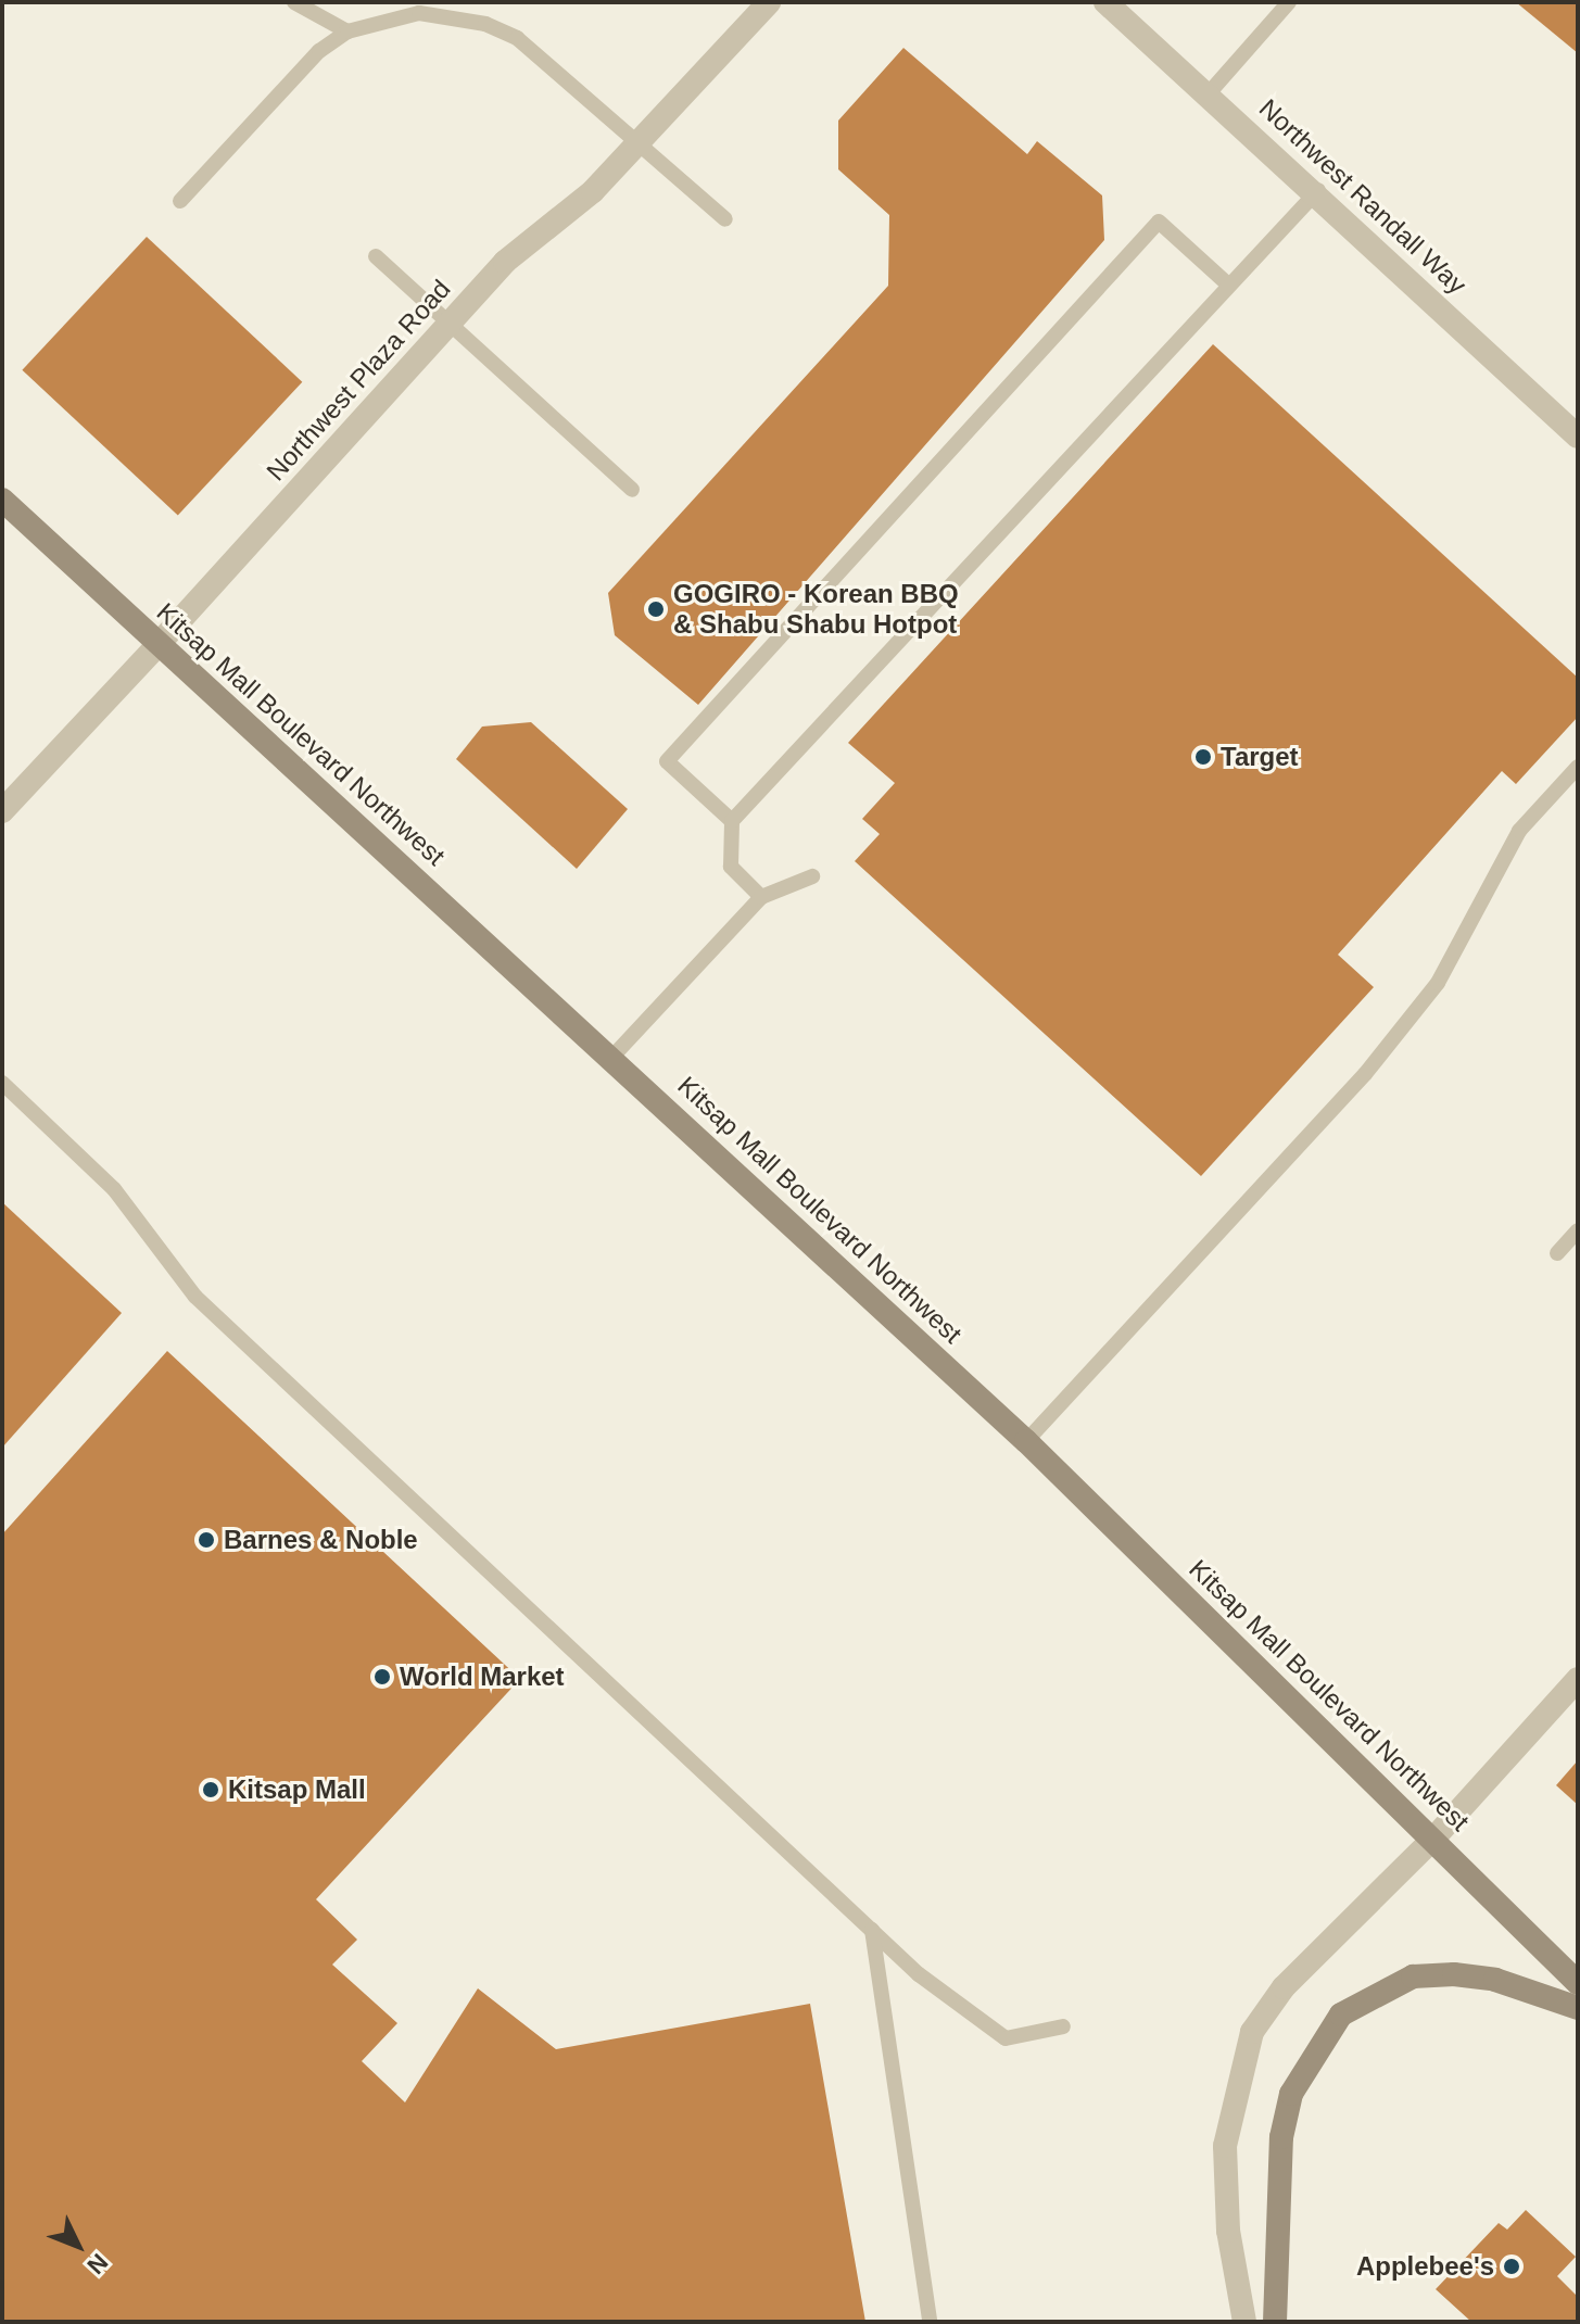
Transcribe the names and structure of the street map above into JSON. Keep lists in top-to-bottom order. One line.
{"streets":{"main road":["Kitsap Mall Boulevard Northwest"],"street":["Northwest Randall Way","Northwest Plaza Road"]},"crossings":[["Northwest Plaza Road","Kitsap Mall Boulevard Northwest"]],"places":["GOGIRO - Korean BBQ & Shabu Shabu Hotpot","Target","Barnes & Noble","World Market","Kitsap Mall","Applebee's"],"north":"bottom right"}
